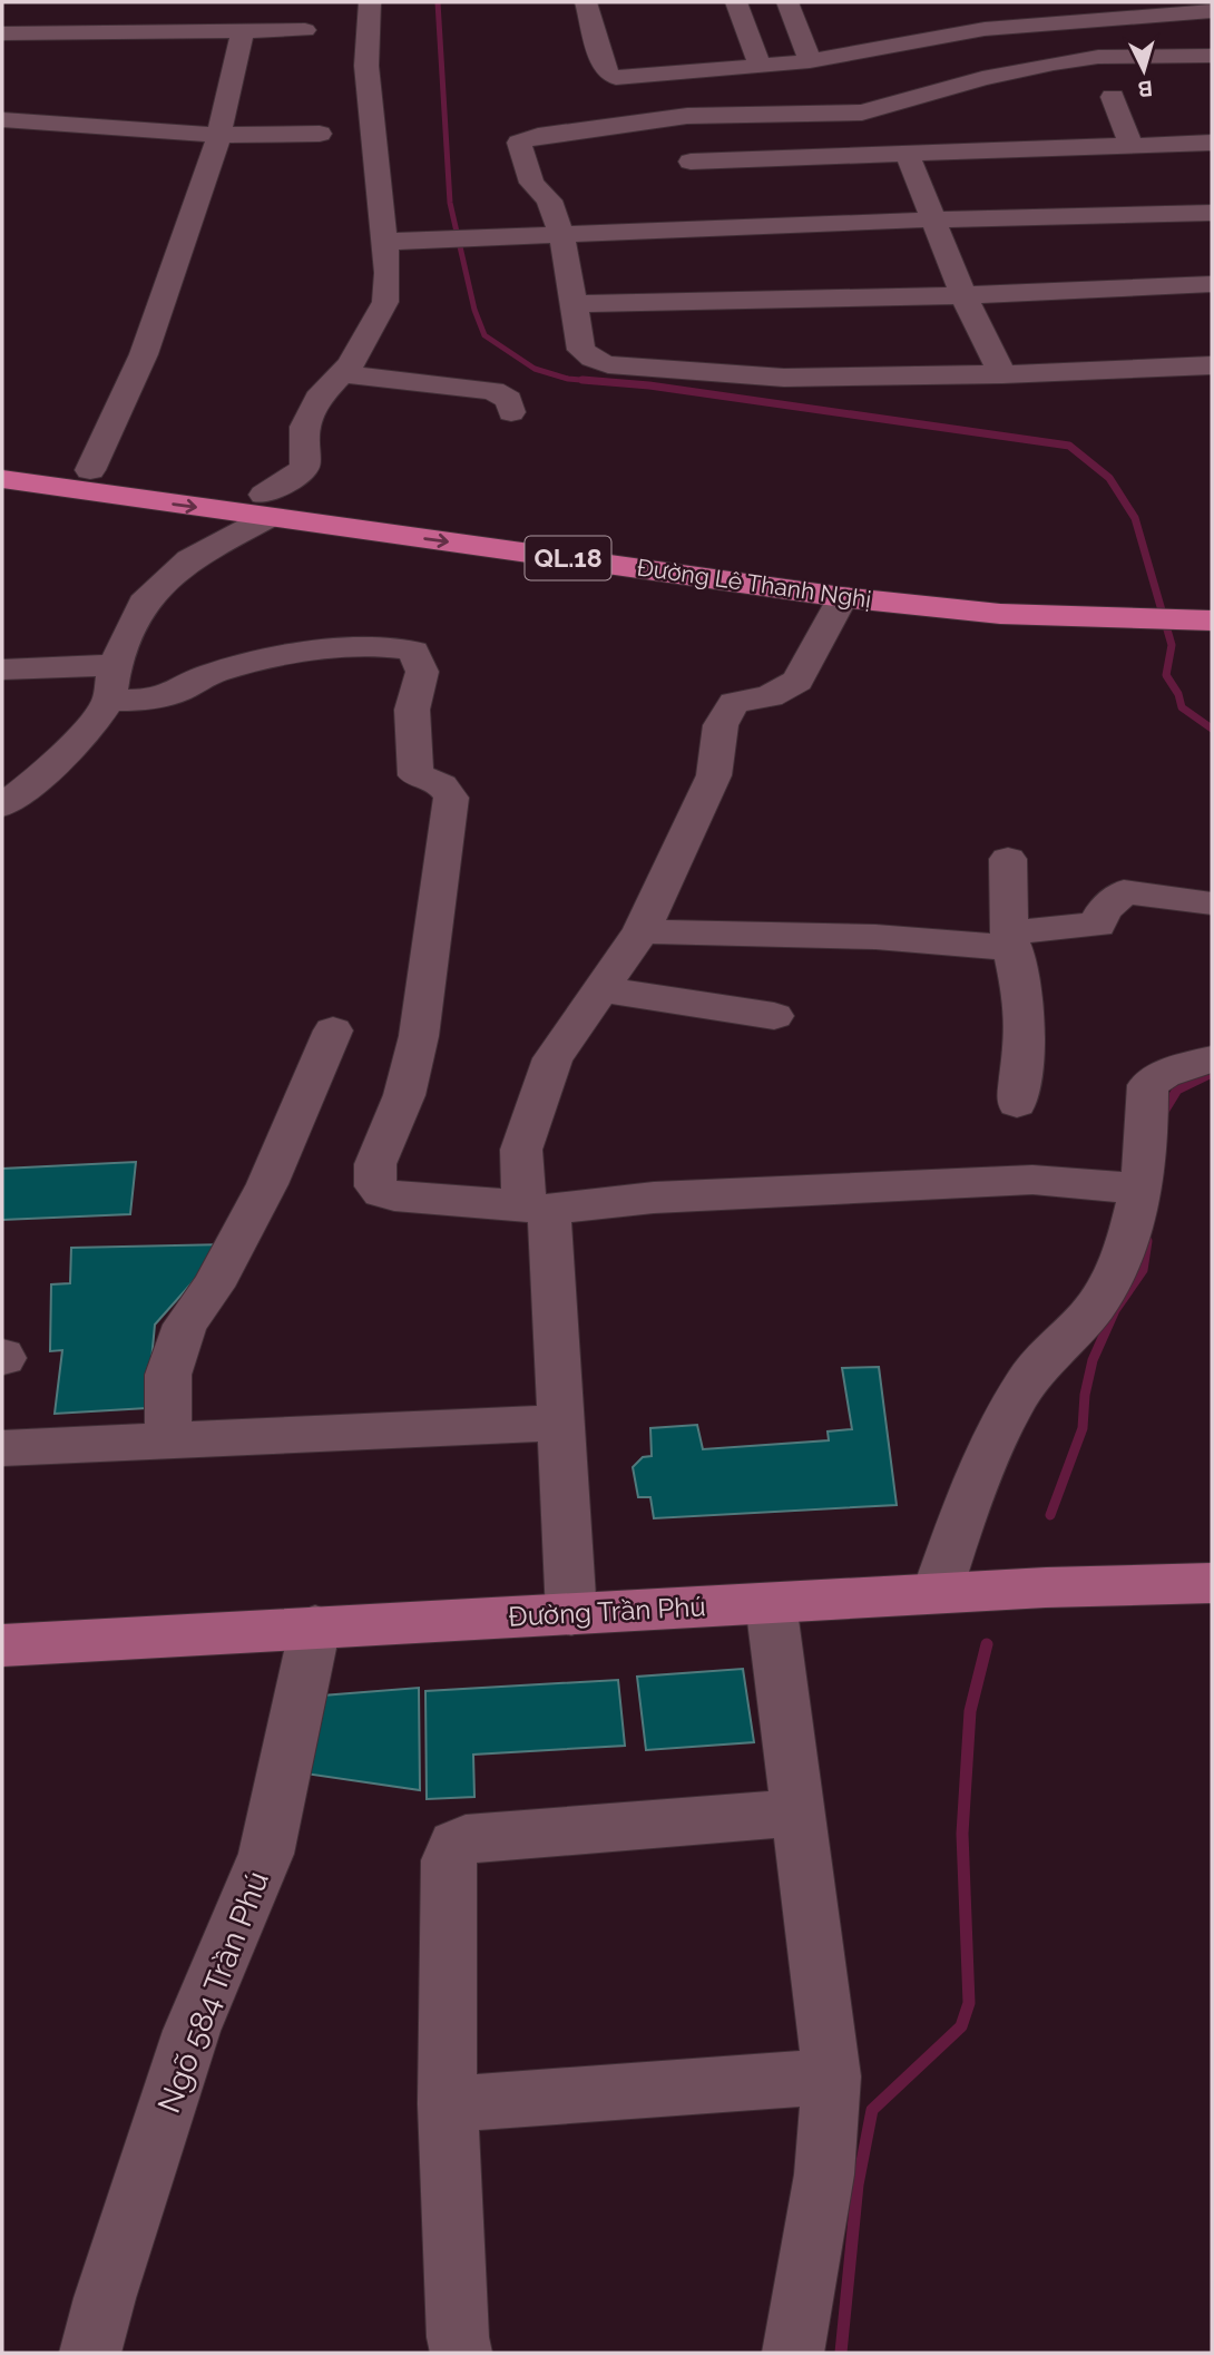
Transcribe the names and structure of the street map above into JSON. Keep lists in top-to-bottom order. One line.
{"streets":{"highway":["QL.18","Đường Lê Thanh Nghị"],"main road":["Đường Trần Phú"],"street":["Ngõ 584 Trần Phú"]},"crossings":[["QL.18","Đường Lê Thanh Nghị"],["Đường Trần Phú","Ngõ 584 Trần Phú"]],"north":"bottom"}
